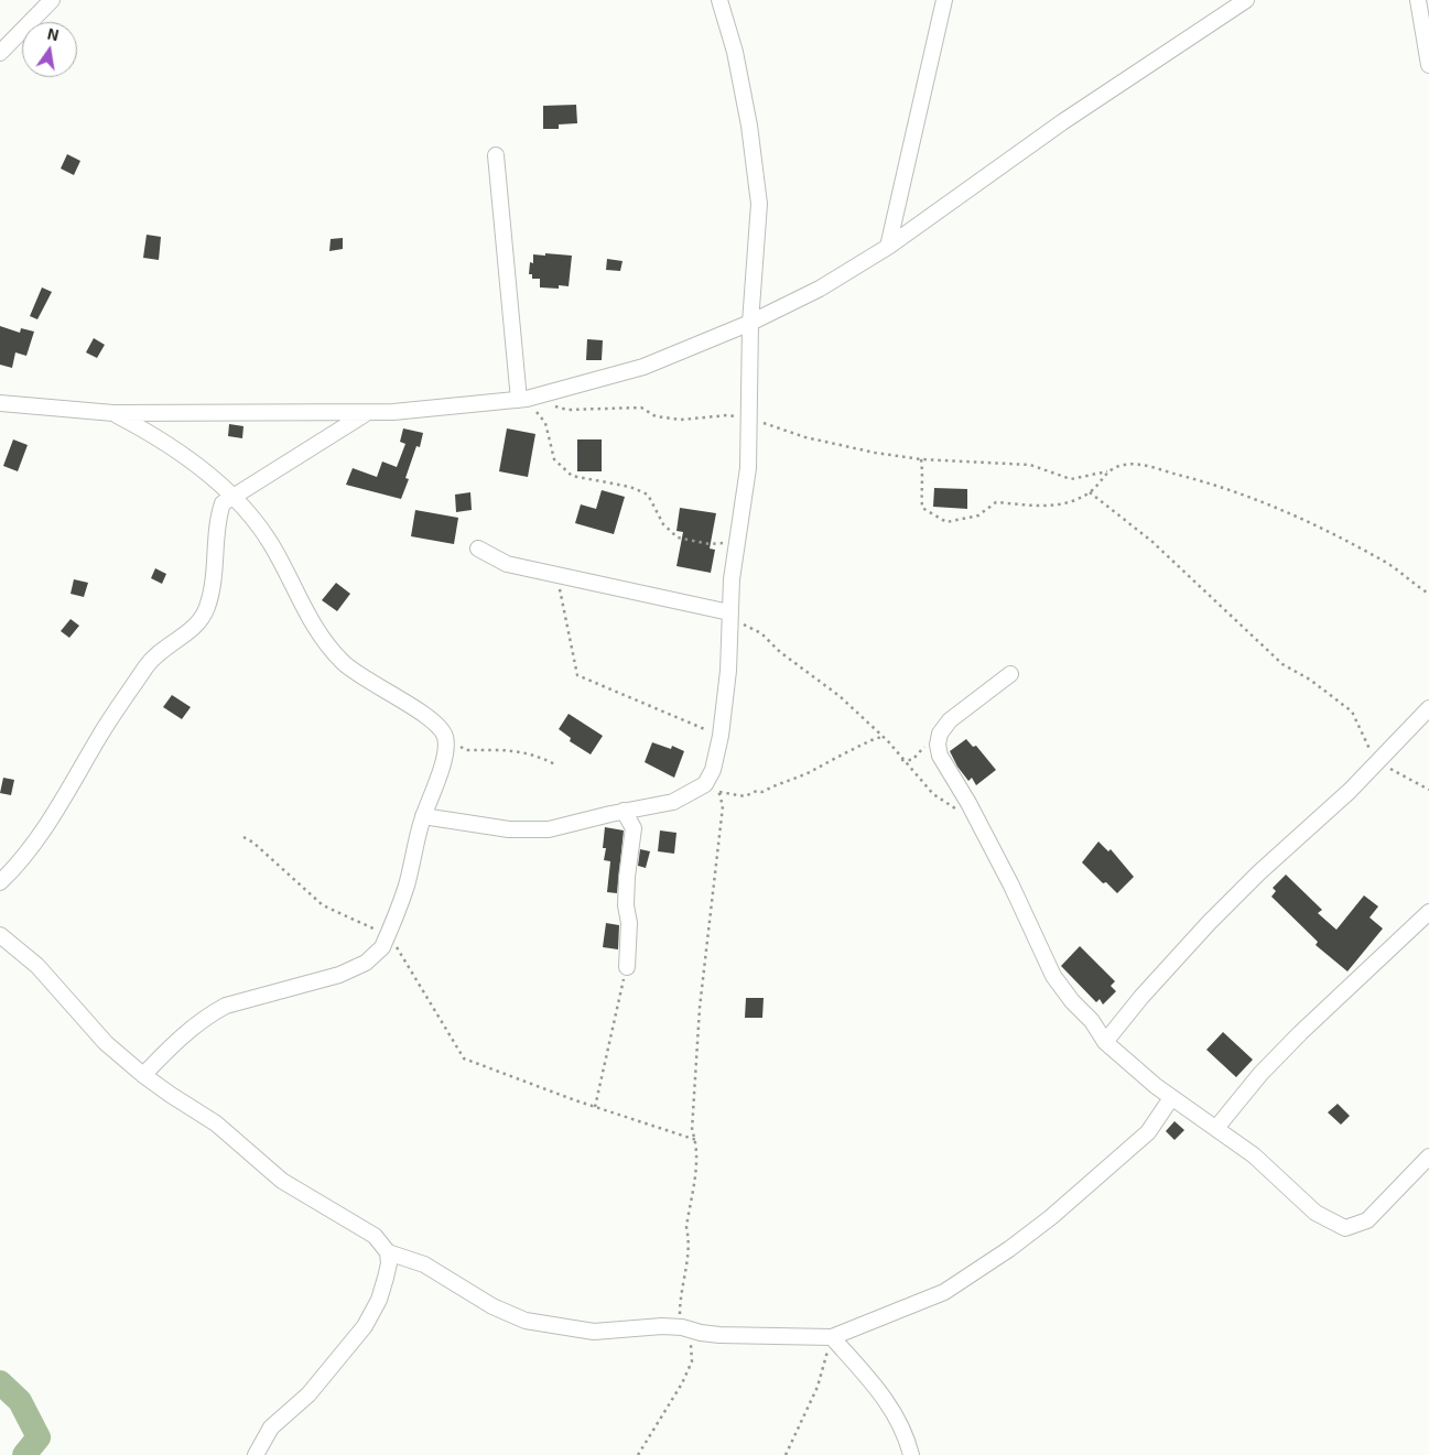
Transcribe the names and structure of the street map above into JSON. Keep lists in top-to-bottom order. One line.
{"north":"top"}
